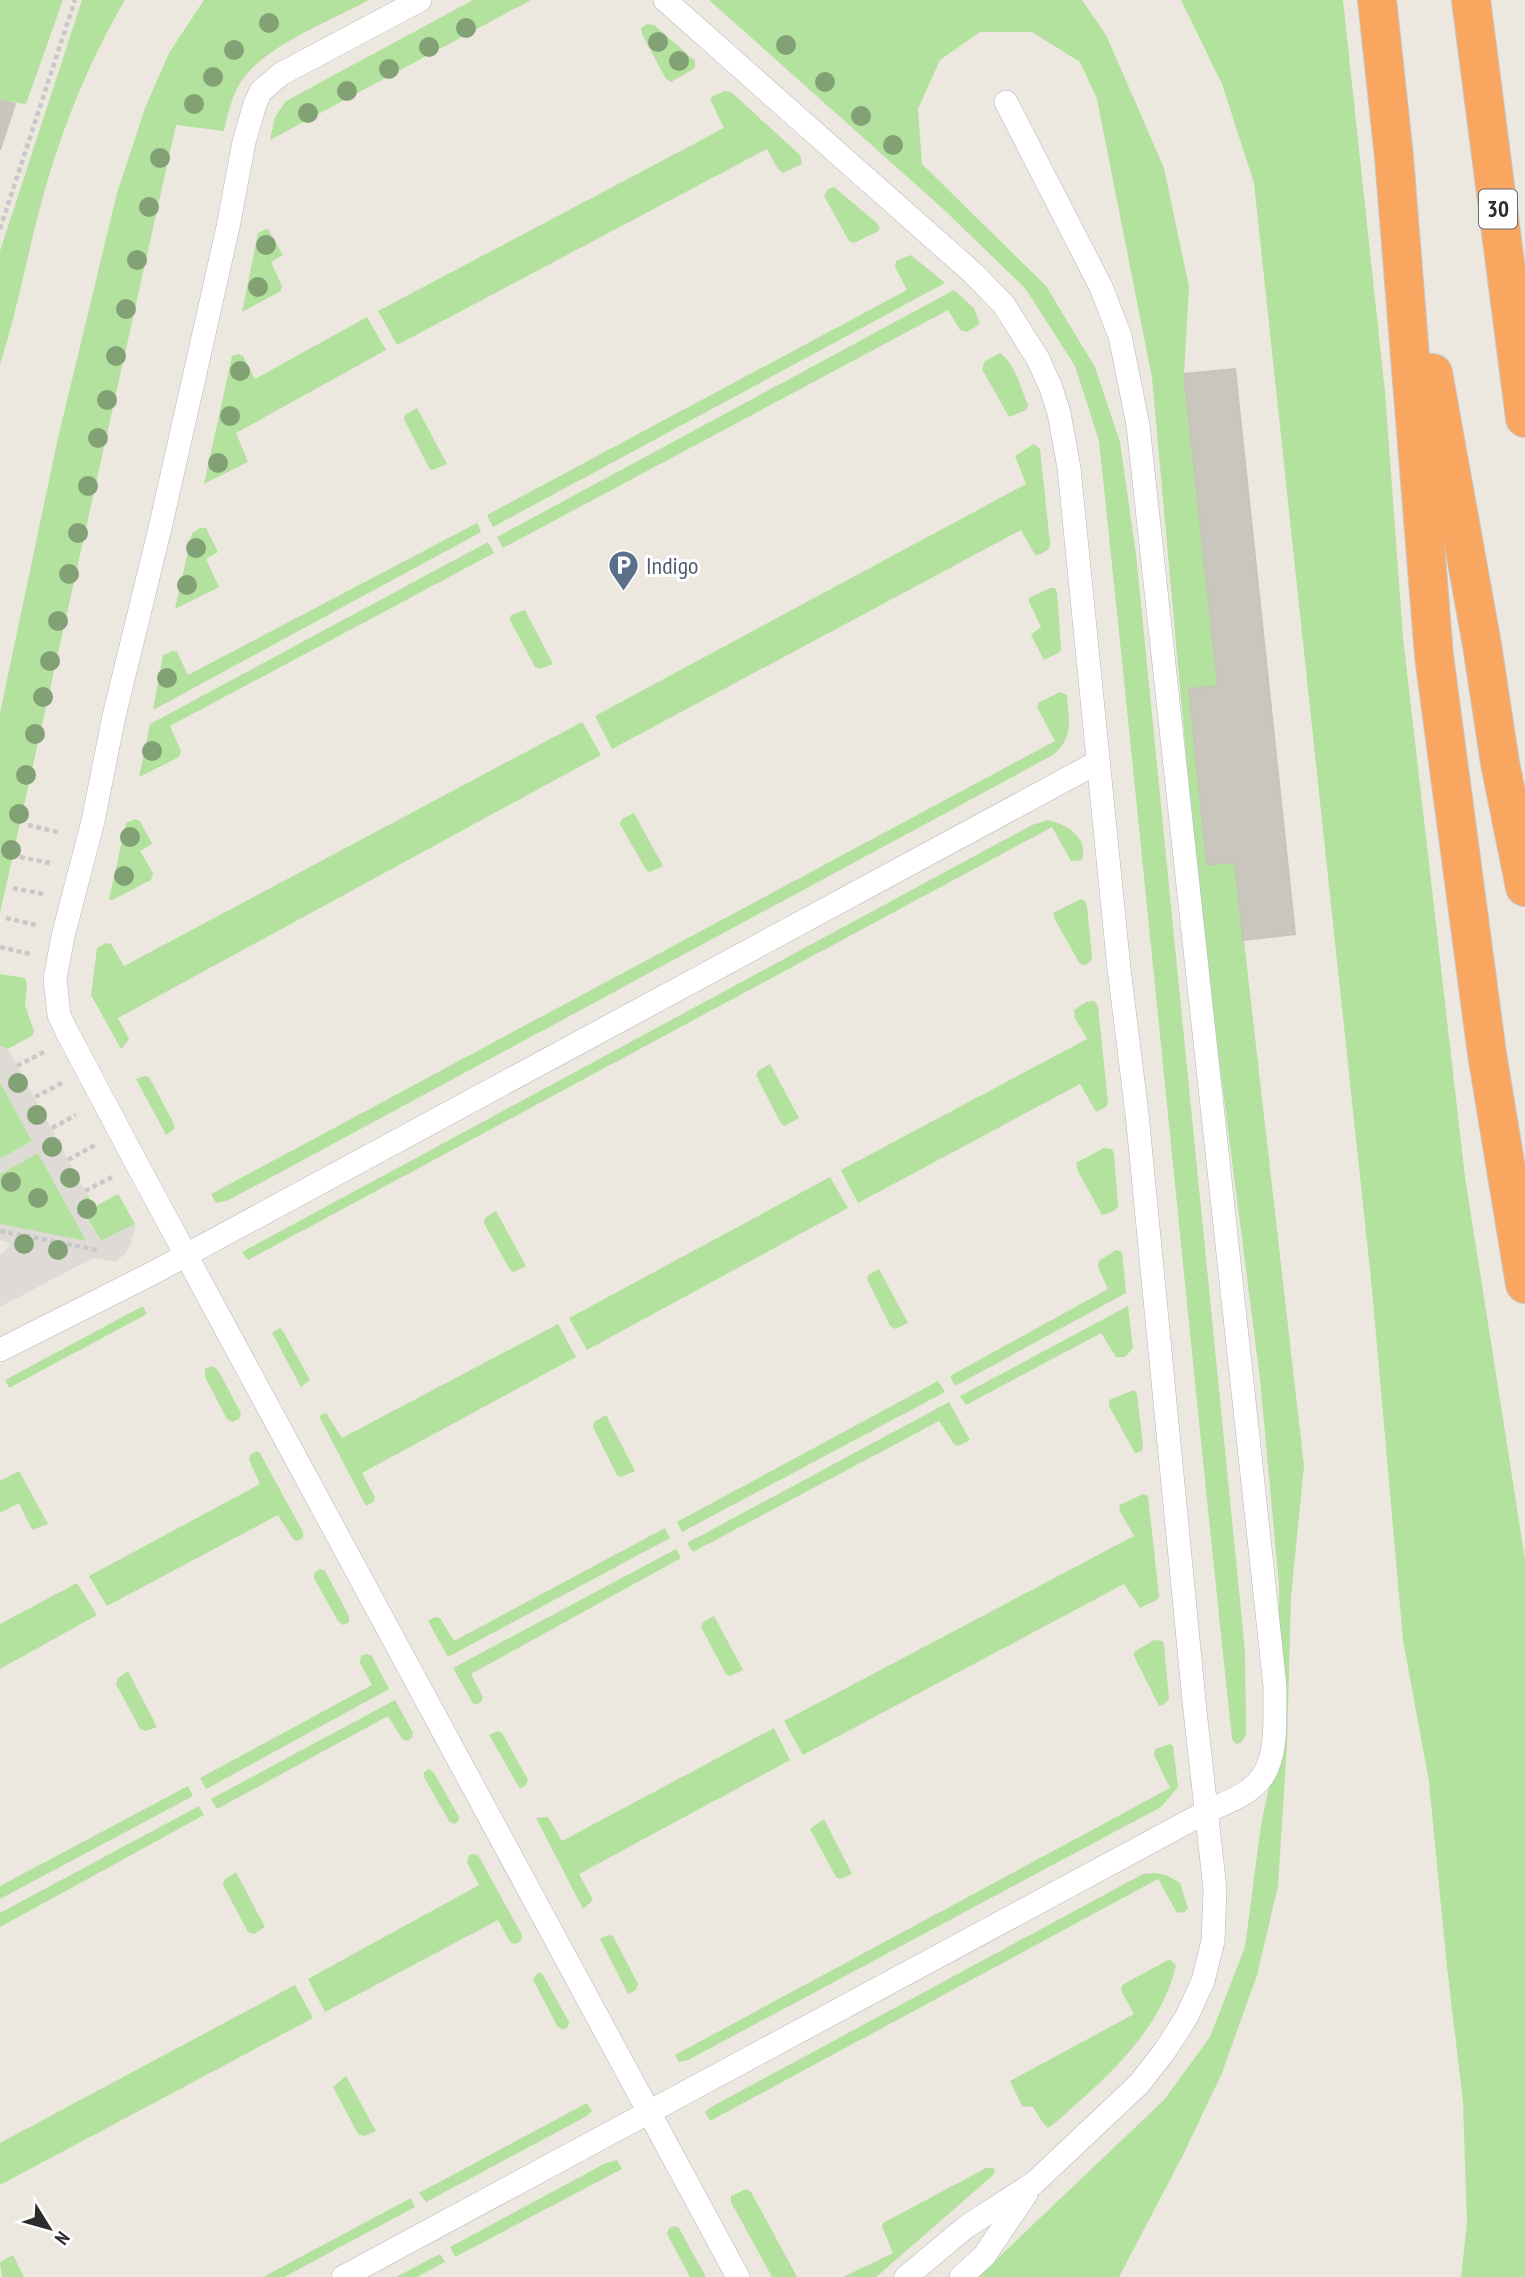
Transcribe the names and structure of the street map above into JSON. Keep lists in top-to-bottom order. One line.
{"streets":{"highway":["30"]},"places":{"parking":["Indigo"]},"north":"bottom right"}
